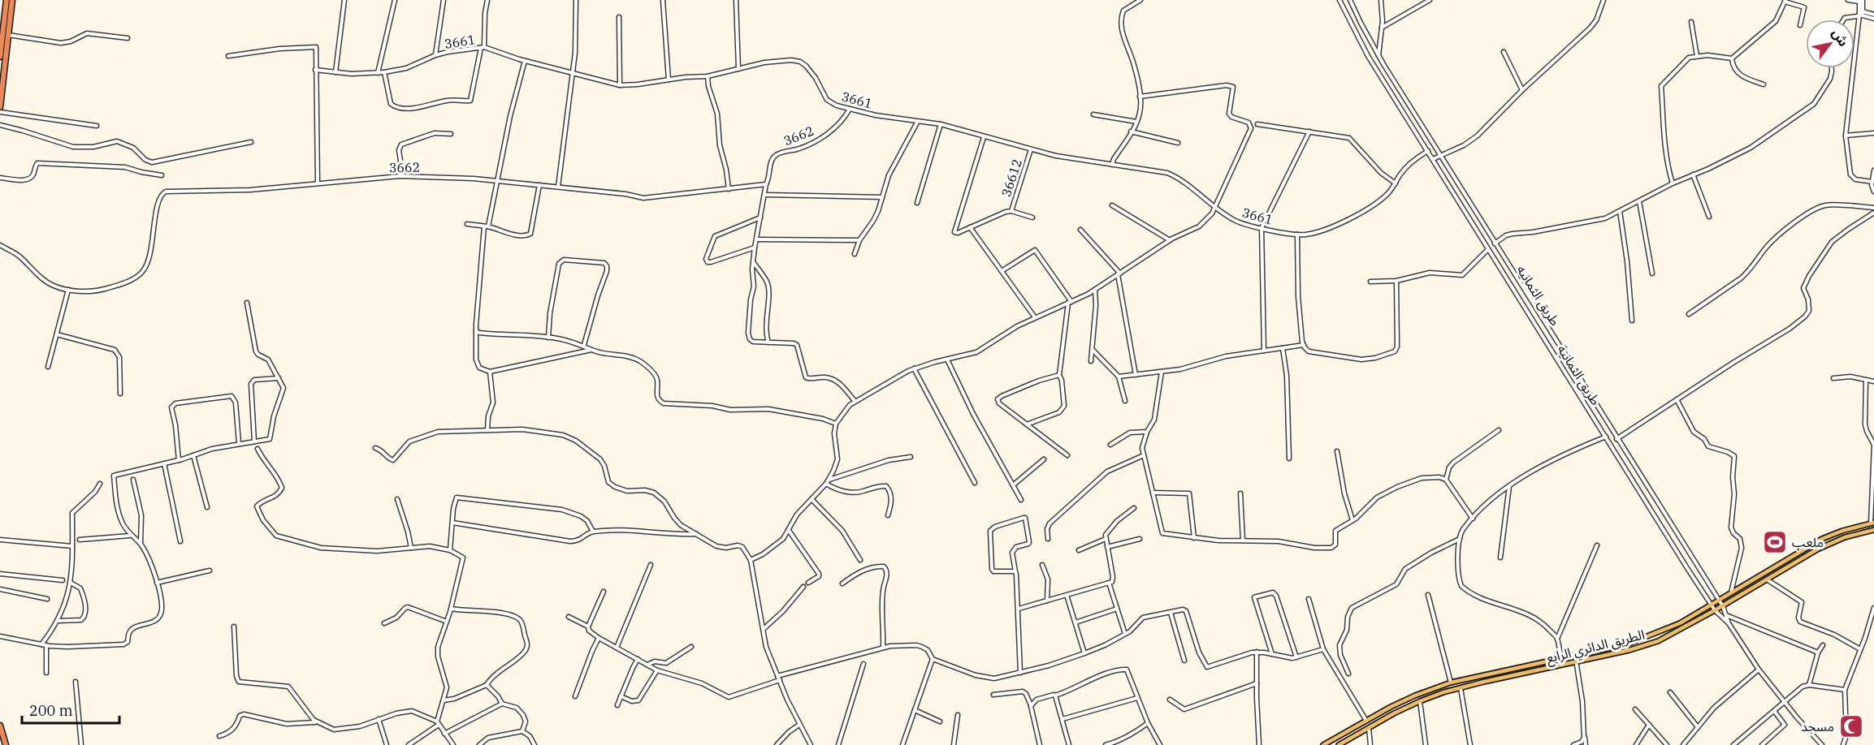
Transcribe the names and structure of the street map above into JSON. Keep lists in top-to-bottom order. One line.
{"streets":{"main road":["الطريق الدائري الرابع"],"street":["3661","3662","36612","طريق الثمانيه","طريق الثمانية"]},"crossings":[["3661","3662"],["3661","36612"],["3661","طريق الثمانية"],["طريق الثمانيه","طريق الثمانية"],["طريق الثمانيه","الطريق الدائري الرابع"],["طريق الثمانية","الطريق الدائري الرابع"]],"places":{"sports":["ملعب"],"mosque":["مسجد"]},"scale_bar":"200 m","north":"top right"}
